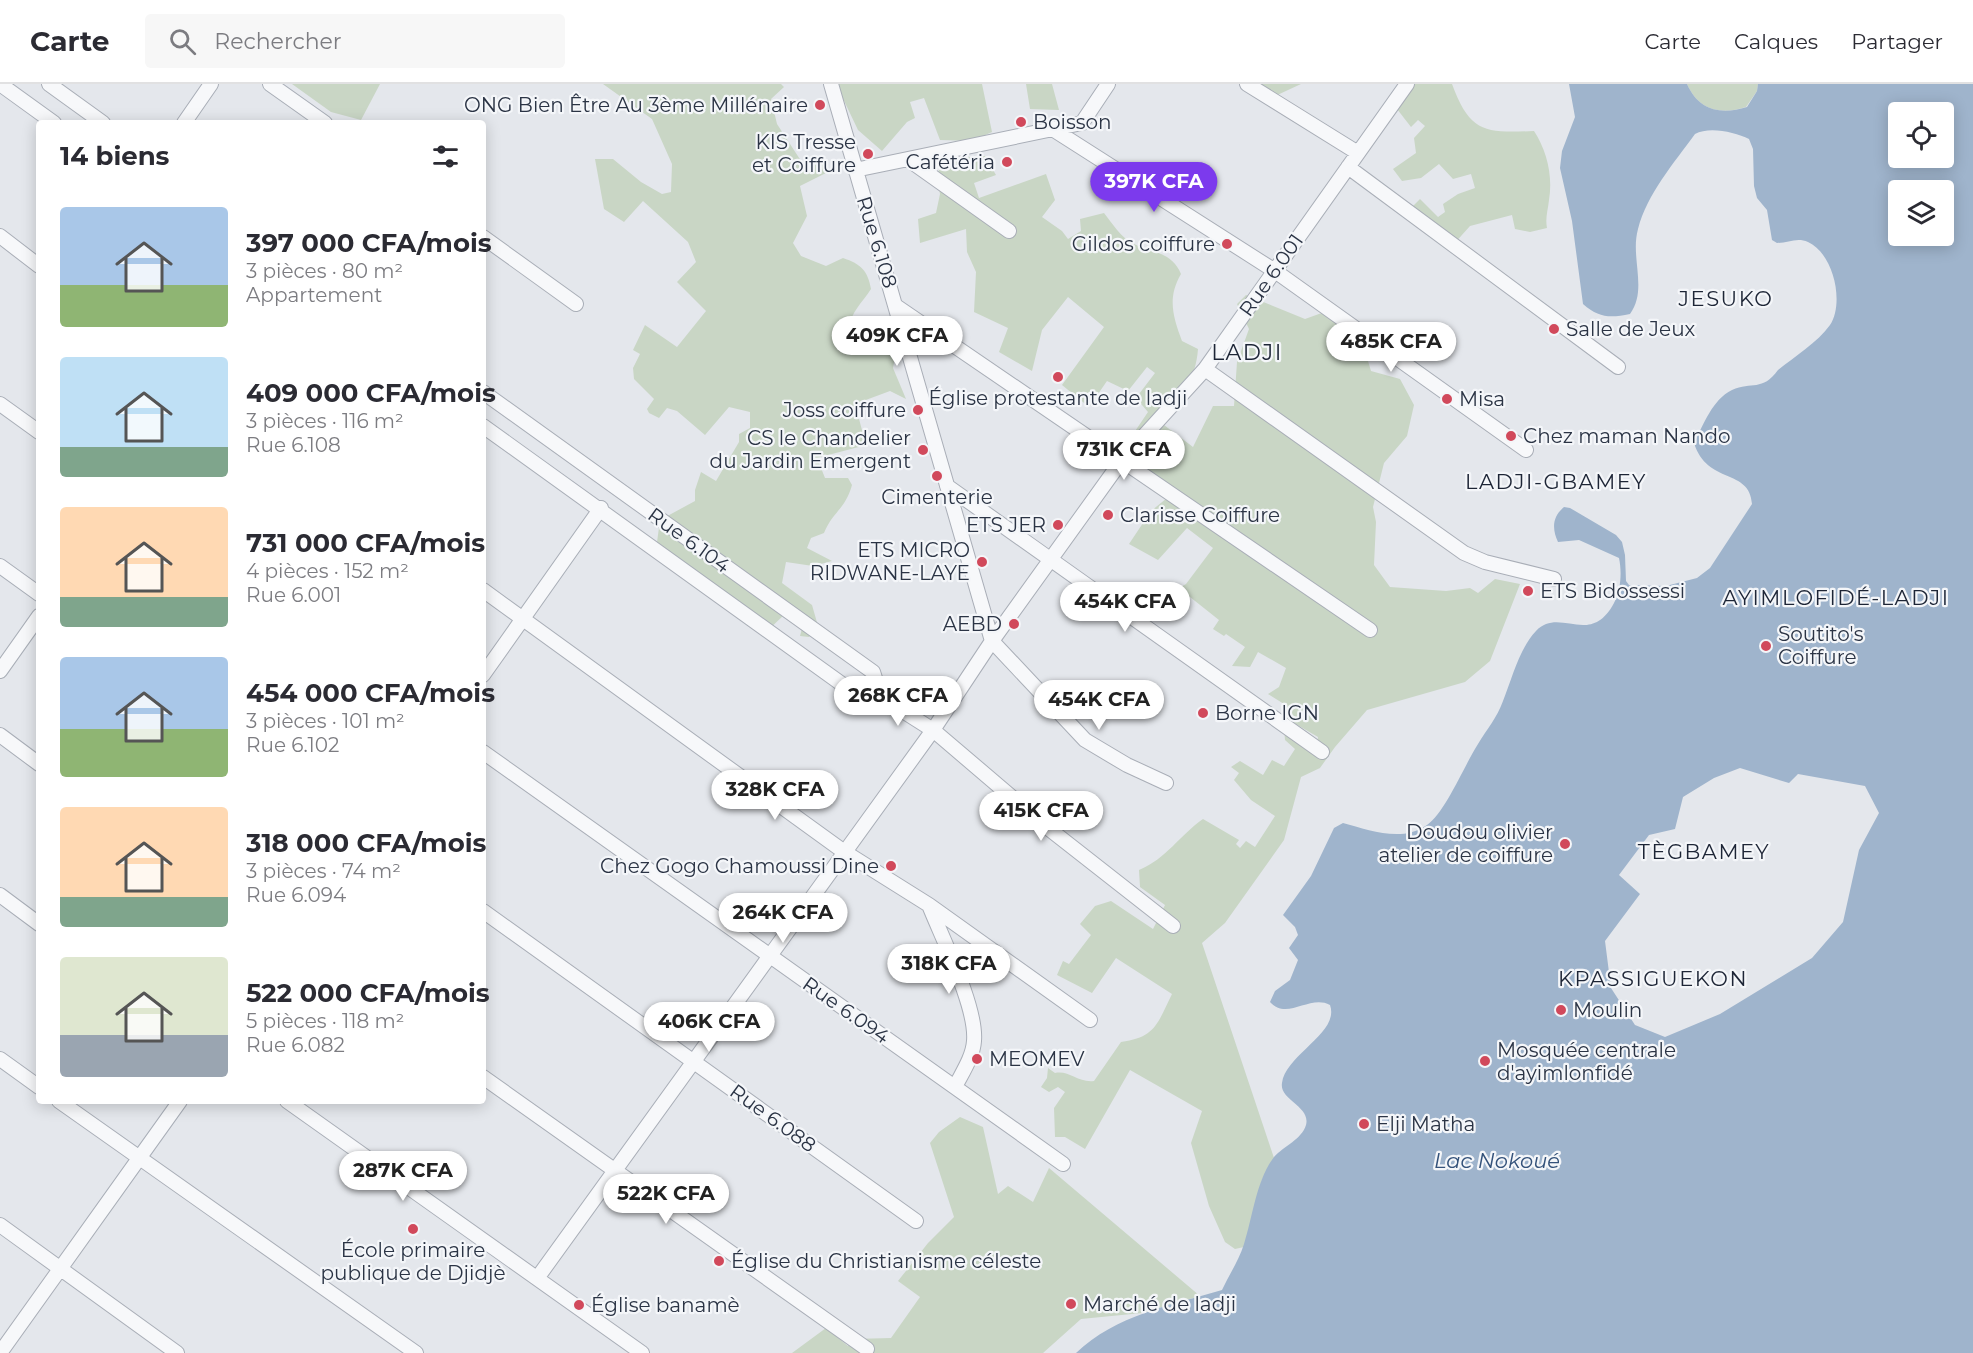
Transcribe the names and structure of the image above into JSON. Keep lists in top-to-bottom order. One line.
{"streets":{"street":["Rue 6.108","Rue 6.001","Rue 6.104","Rue 6.094","Rue 6.088"]},"crossings":[["Rue 6.108","Rue 6.001"],["Rue 6.001","Rue 6.104"],["Rue 6.001","Rue 6.094"],["Rue 6.001","Rue 6.088"]],"districts":["JESUKO","LADJI","LADJI-GBAMEY","AYIMLOFIDÉ-LADJI","TÈGBAMEY","KPASSIGUEKON"],"water":["Lac Nokoué"],"places":["ONG Bien Être Au 3ème Millénaire","Boisson","KIS Tresse et Coiffure","Cafétéria","Gildos coiffure","Salle de Jeux","Église protestante de ladji","Misa","Joss coiffure","Chez maman Nando","CS le Chandelier du Jardin Emergent","Cimenterie","Clarisse Coiffure","ETS JER","ETS MICRO RIDWANE-LAYE","ETS Bidossessi","AEBD","Soutito's Coiffure","Borne IGN","Doudou olivier atelier de coiffure","Chez Gogo Chamoussi Dine","Moulin","MEOMEV","Mosquée centrale d'ayimlonfidé","Elji Matha","École primaire publique de Djidjè","Église du Christianisme céleste","Marché de ladji","Église banamè"],"page":{"header":"Carte","search":"Rechercher","nav":["Carte","Calques","Partager"],"heading":"14 biens","price":["397K CFA","409K CFA","485K CFA","731K CFA","454K CFA","268K CFA","454K CFA","328K CFA","415K CFA","264K CFA","318K CFA","406K CFA","287K CFA","522K CFA"],"list":[{"name":"397 000 CFA/mois","note":"3 pièces · 80 m² · Appartement"},{"name":"409 000 CFA/mois","note":"3 pièces · 116 m² · Rue 6.108"},{"name":"731 000 CFA/mois","note":"4 pièces · 152 m² · Rue 6.001"},{"name":"454 000 CFA/mois","note":"3 pièces · 101 m² · Rue 6.102"},{"name":"318 000 CFA/mois","note":"3 pièces · 74 m² · Rue 6.094"},{"name":"522 000 CFA/mois","note":"5 pièces · 118 m² · Rue 6.082"}]}}
